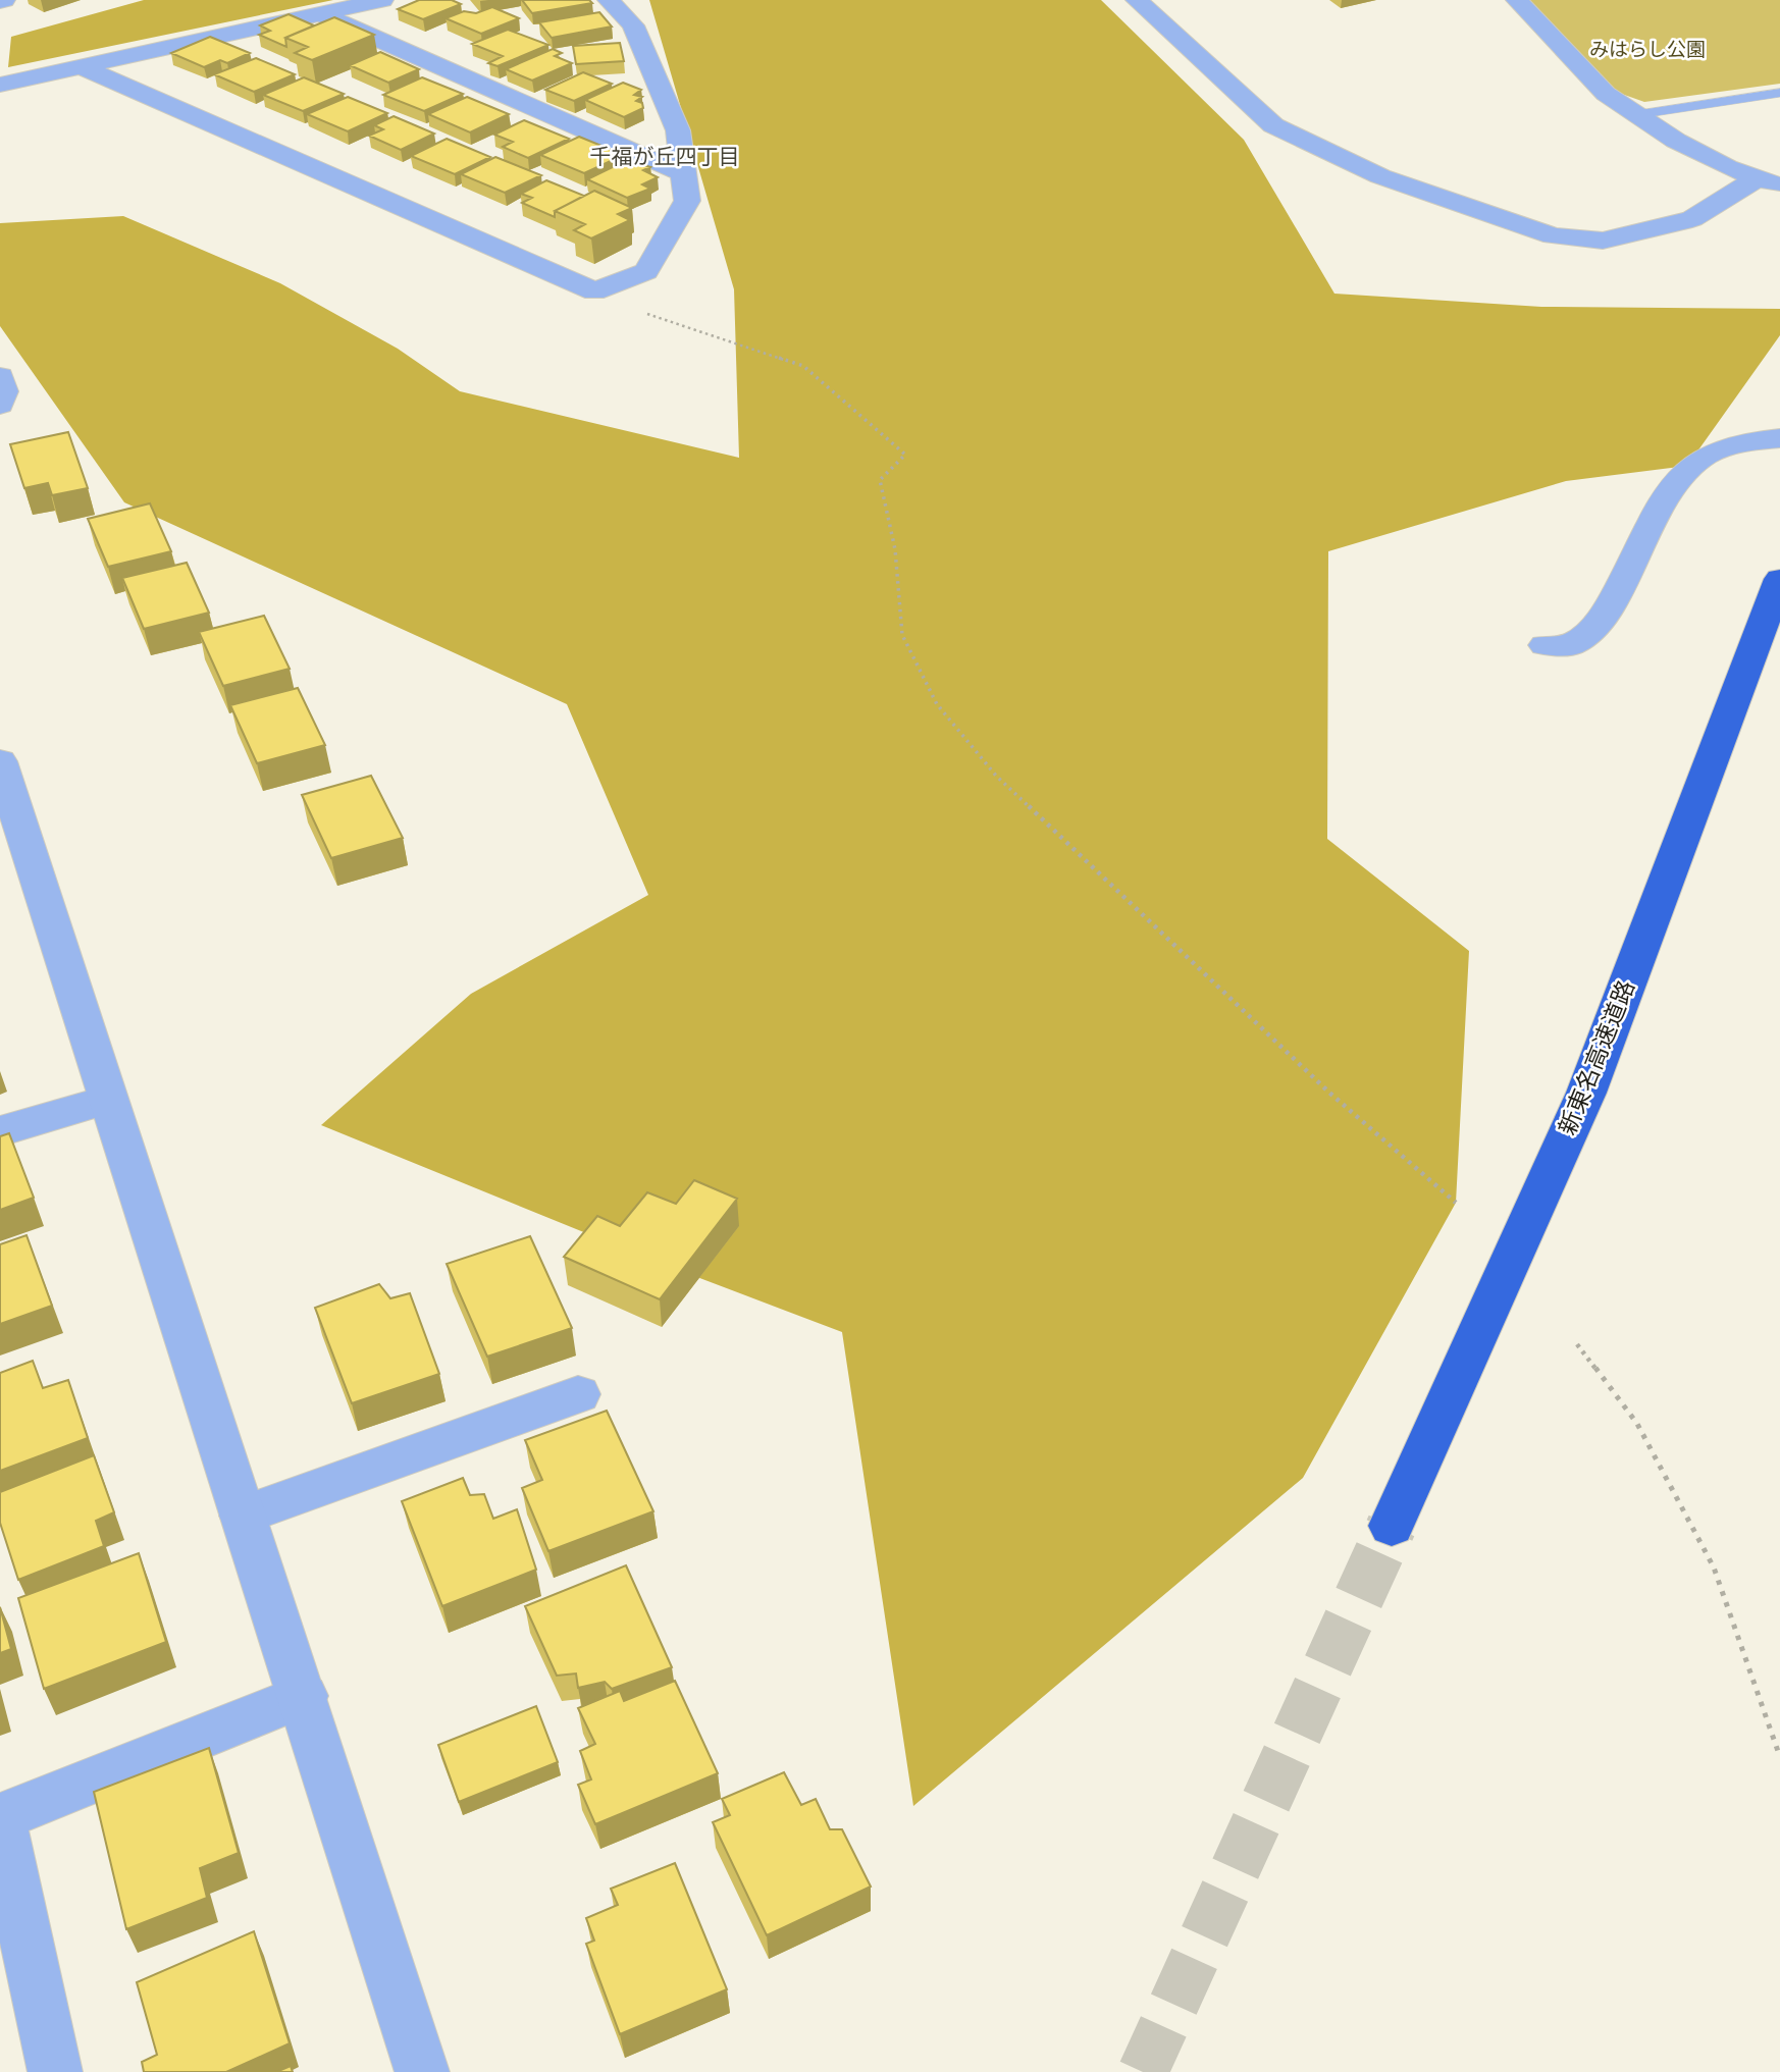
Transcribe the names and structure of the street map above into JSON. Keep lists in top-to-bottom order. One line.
{"streets":{"highway":["新東名高速道路"]},"districts":["千福が丘四丁目"],"parks":["みはらし公園"]}
